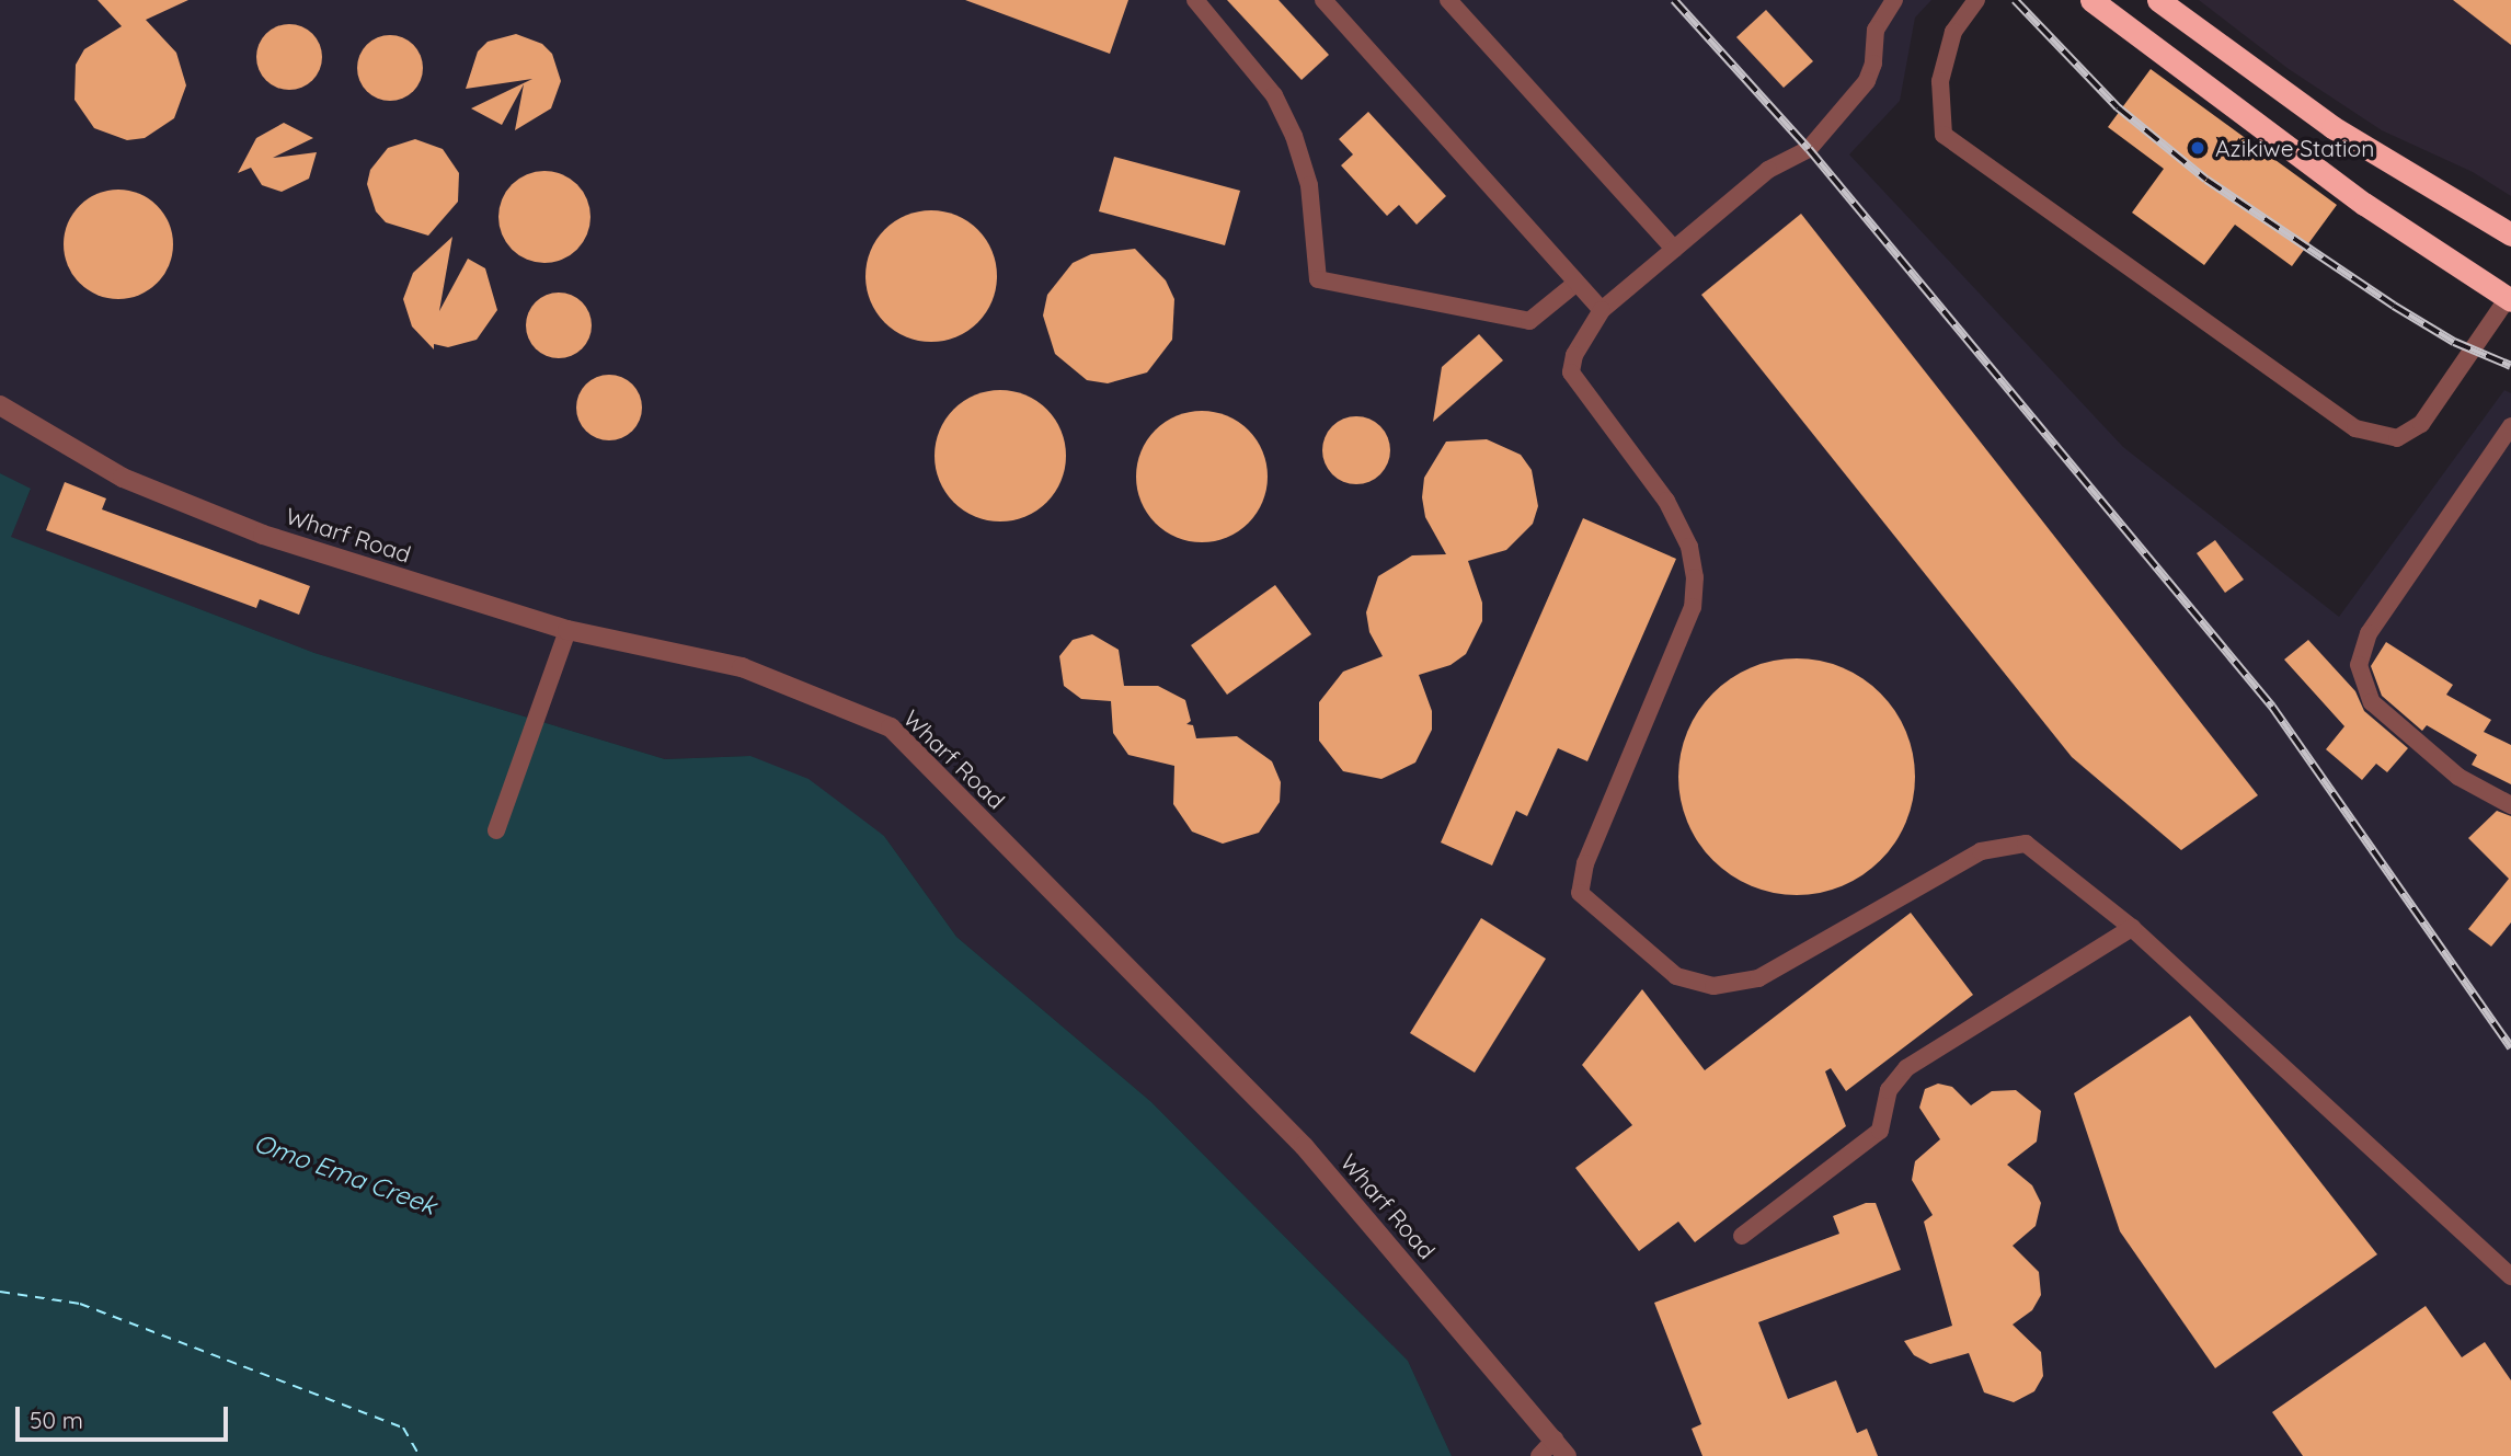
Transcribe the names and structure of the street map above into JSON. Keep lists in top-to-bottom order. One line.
{"streets":{"street":["Wharf Road"]},"water":["Omo Ema Creek"],"places":["Azikiwe Station"],"scale_bar":"50 m"}
